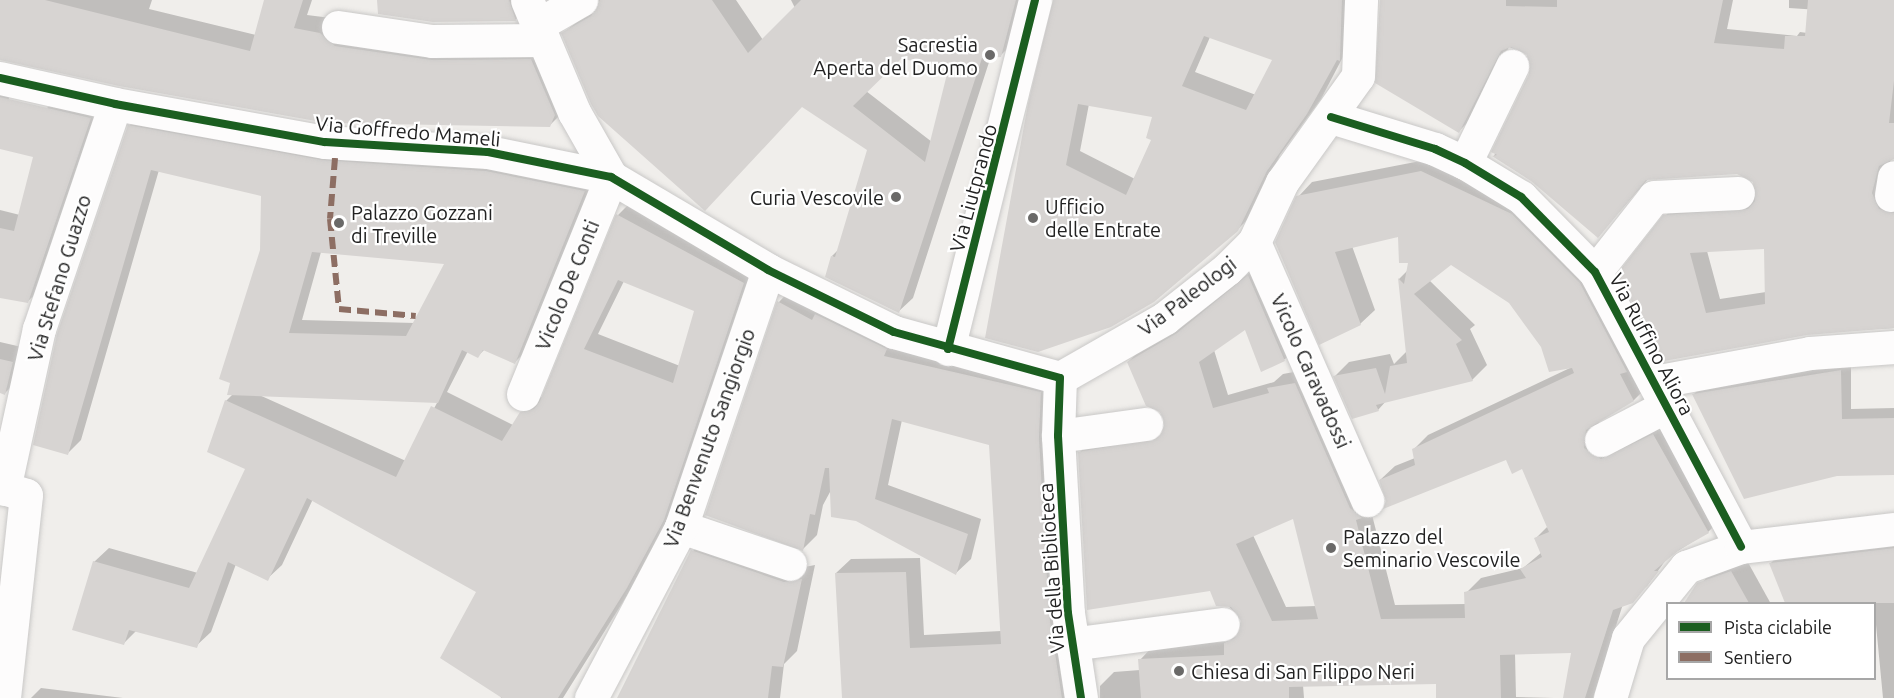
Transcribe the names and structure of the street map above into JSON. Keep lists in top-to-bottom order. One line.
{"streets":{"street":["Via Goffredo Mameli","Via Liutprando","Via Stefano Guazzo","Vicolo De Conti","Via Paleologi","Via Ruffino Aliora","Vicolo Caravadossi","Via Benvenuto Sangiorgio","Via della Biblioteca"]},"crossings":[["Via Goffredo Mameli","Via Liutprando"],["Via Goffredo Mameli","Via Stefano Guazzo"],["Via Goffredo Mameli","Vicolo De Conti"],["Via Goffredo Mameli","Via Paleologi"],["Via Goffredo Mameli","Via Benvenuto Sangiorgio"],["Via Goffredo Mameli","Via della Biblioteca"],["Via Paleologi","Via Ruffino Aliora"],["Via Paleologi","Vicolo Caravadossi"],["Via Paleologi","Via della Biblioteca"]],"places":["Sacrestia Aperta del Duomo","Curia Vescovile","Ufficio delle Entrate","Palazzo Gozzani di Treville","Palazzo del Seminario Vescovile","Chiesa di San Filippo Neri"],"legend":["Pista ciclabile","Sentiero"]}
